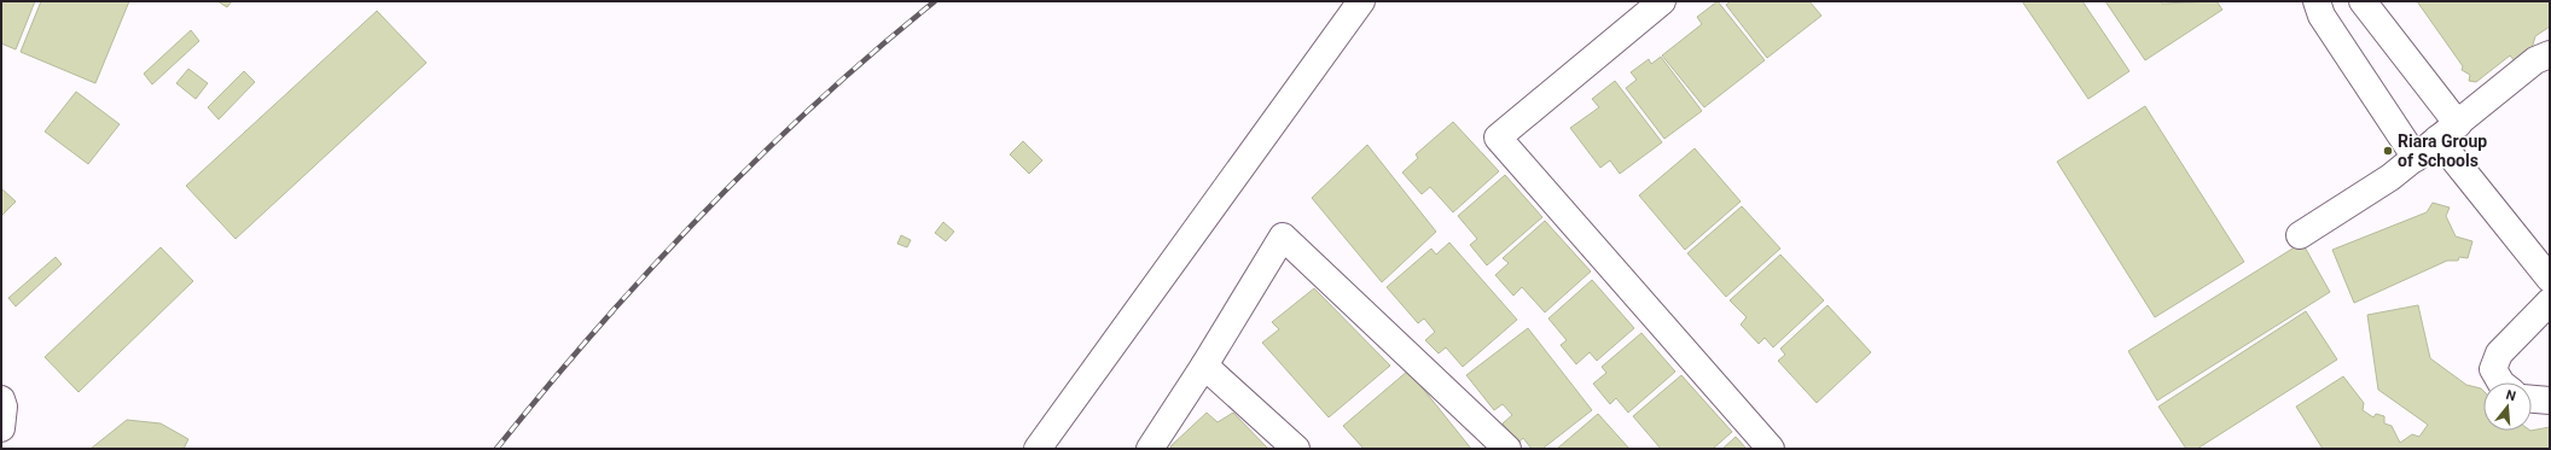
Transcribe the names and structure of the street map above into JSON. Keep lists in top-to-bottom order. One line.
{"places":["Riara Group of Schools"],"north":"top"}
